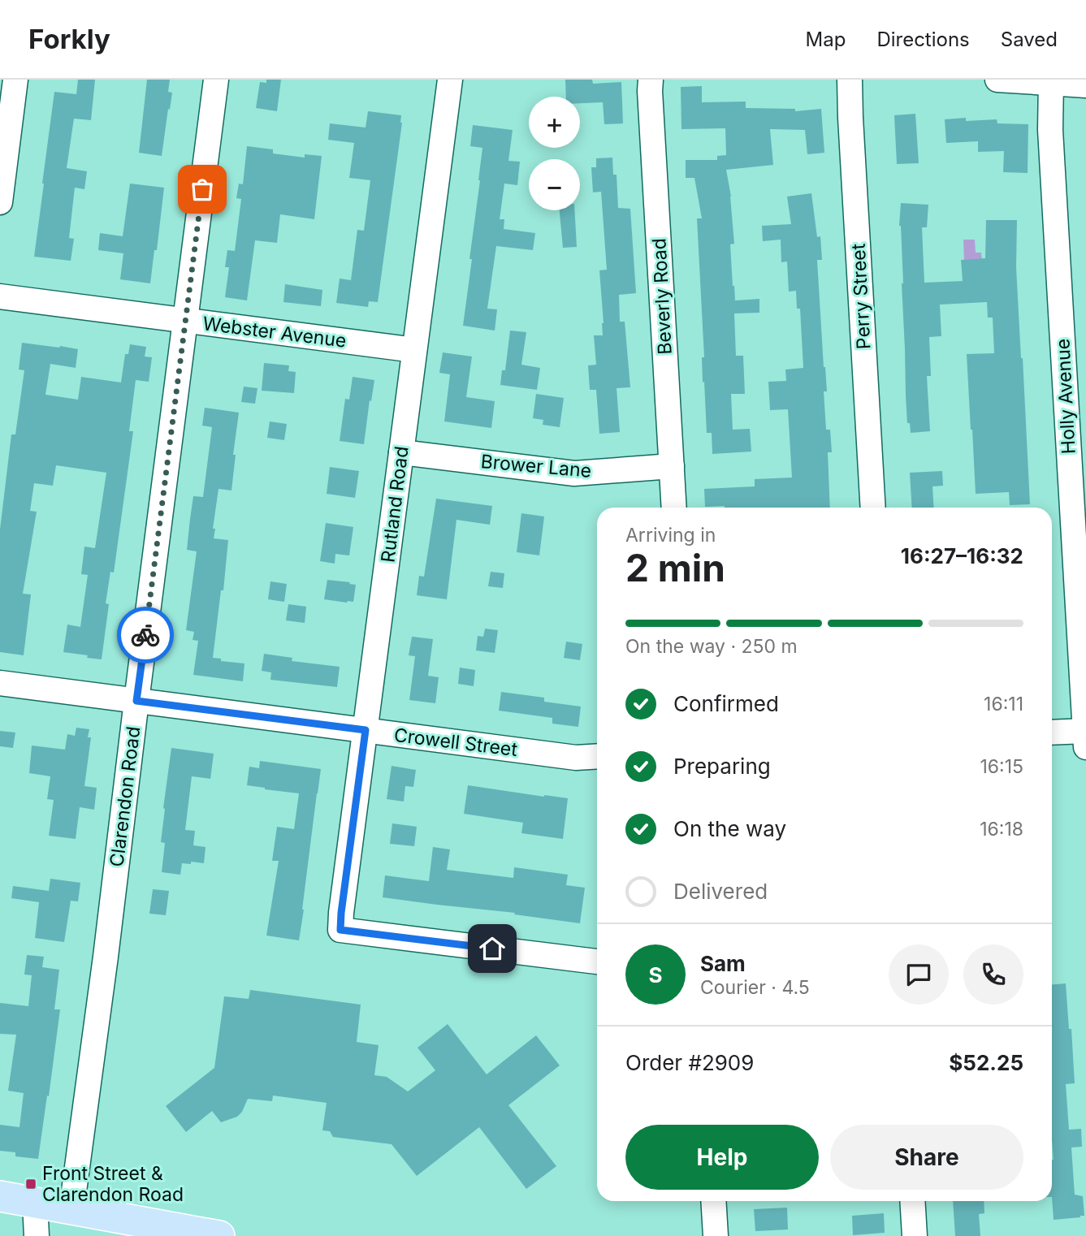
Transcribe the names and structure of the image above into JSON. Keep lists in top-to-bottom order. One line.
{"streets":{"street":["Beverly Road","Perry Street","Webster Avenue","Holly Avenue","Brower Lane","Rutland Road","Crowell Street","Clarendon Road"]},"crossings":[["Beverly Road","Brower Lane"],["Webster Avenue","Rutland Road"],["Webster Avenue","Clarendon Road"],["Brower Lane","Rutland Road"],["Rutland Road","Crowell Street"],["Crowell Street","Clarendon Road"]],"places":{"transit":["Front Street & Clarendon Road"]},"page":{"header":"Forkly","nav":["Map","Directions","Saved"],"map_buttons":["+","−"],"heading":["2 min","Arriving in","16:27–16:32"],"panel":["Sam","Courier · 4.5","Order #2909","$52.25"],"bar":"On the way · 250 m","list":[["Confirmed","16:11"],["Preparing","16:15"],["On the way","16:18"],"Delivered"],"round":"S","buttons":["Help","Share"]}}
